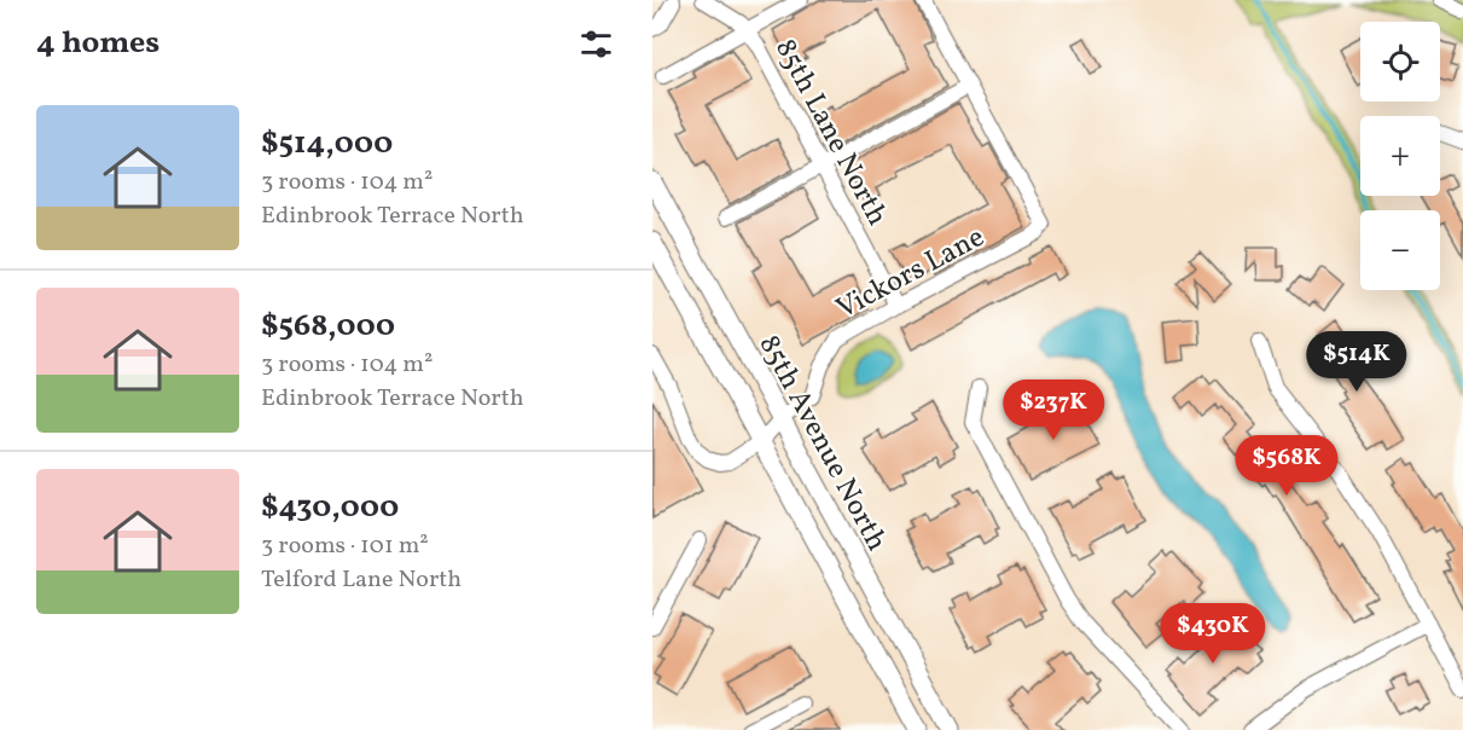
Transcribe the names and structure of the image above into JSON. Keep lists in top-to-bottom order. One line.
{"streets":{"main road":["85th Avenue North"],"street":["85th Lane North","Vickors Lane"]},"crossings":[["85th Lane North","Vickors Lane"],["Vickors Lane","85th Avenue North"]],"page":{"heading":"4 homes","map_buttons":["+","−"],"list":[{"name":"$514,000","note":"3 rooms · 104 m² · Edinbrook Terrace North"},{"name":"$568,000","note":"3 rooms · 104 m² · Edinbrook Terrace North"},{"name":"$430,000","note":"3 rooms · 101 m² · Telford Lane North"}],"price":["$514K","$237K","$568K","$430K"]}}
